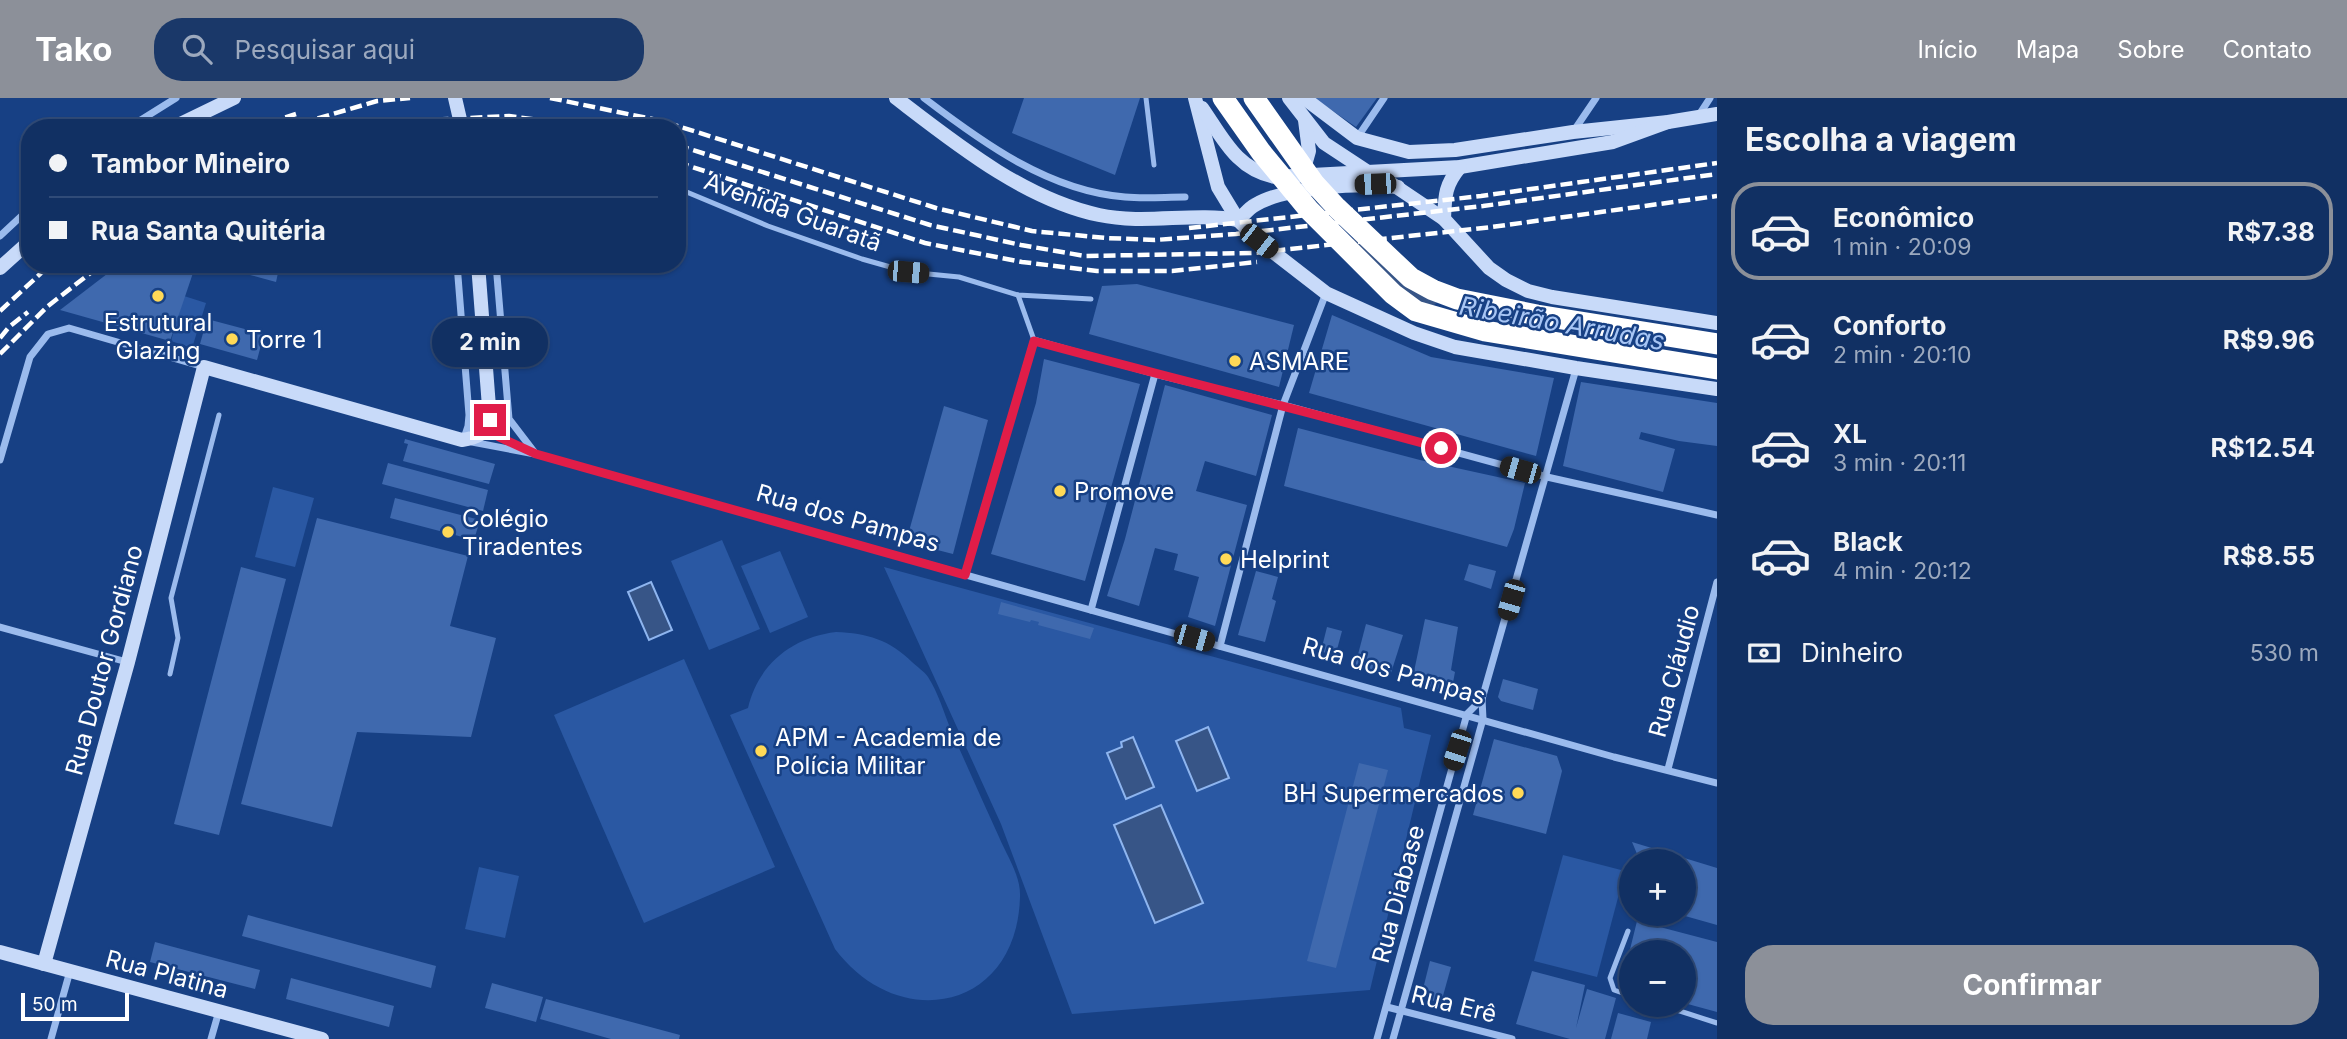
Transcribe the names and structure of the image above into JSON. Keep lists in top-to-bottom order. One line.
{"streets":{"street":["Rua dos Pampas","Rua Doutor Gordiano","Rua Cláudio","Rua Diabase","Rua Platina","Rua Erê"],"lane":["Avenida Guaratã"]},"crossings":[["Rua dos Pampas","Rua Doutor Gordiano"],["Rua dos Pampas","Rua Cláudio"],["Rua dos Pampas","Rua Diabase"],["Rua Doutor Gordiano","Rua Platina"],["Rua Diabase","Rua Erê"]],"water":["Ribeirão Arrudas"],"places":["Estrutural Glazing","Torre 1","ASMARE","Promove","Colégio Tiradentes","Helprint","APM - Academia de Polícia Militar","BH Supermercados"],"scale_bar":"50 m","page":{"header":"Tako","search":"Pesquisar aqui","nav":["Início","Mapa","Sobre","Contato"],"heading":"Escolha a viagem","banner":["Tambor Mineiro","Rua Santa Quitéria"],"list":[{"name":"Econômico","note":"1 min · 20:09","value":"R$7.38"},{"name":"Conforto","note":"2 min · 20:10","value":"R$9.96"},{"name":"XL","note":"3 min · 20:11","value":"R$12.54"},{"name":"Black","note":"4 min · 20:12","value":"R$8.55"}],"bubble":"2 min","pay":["Dinheiro","530 m"],"map_buttons":["+","−"],"buttons":"Confirmar","scale":"50 m"}}
